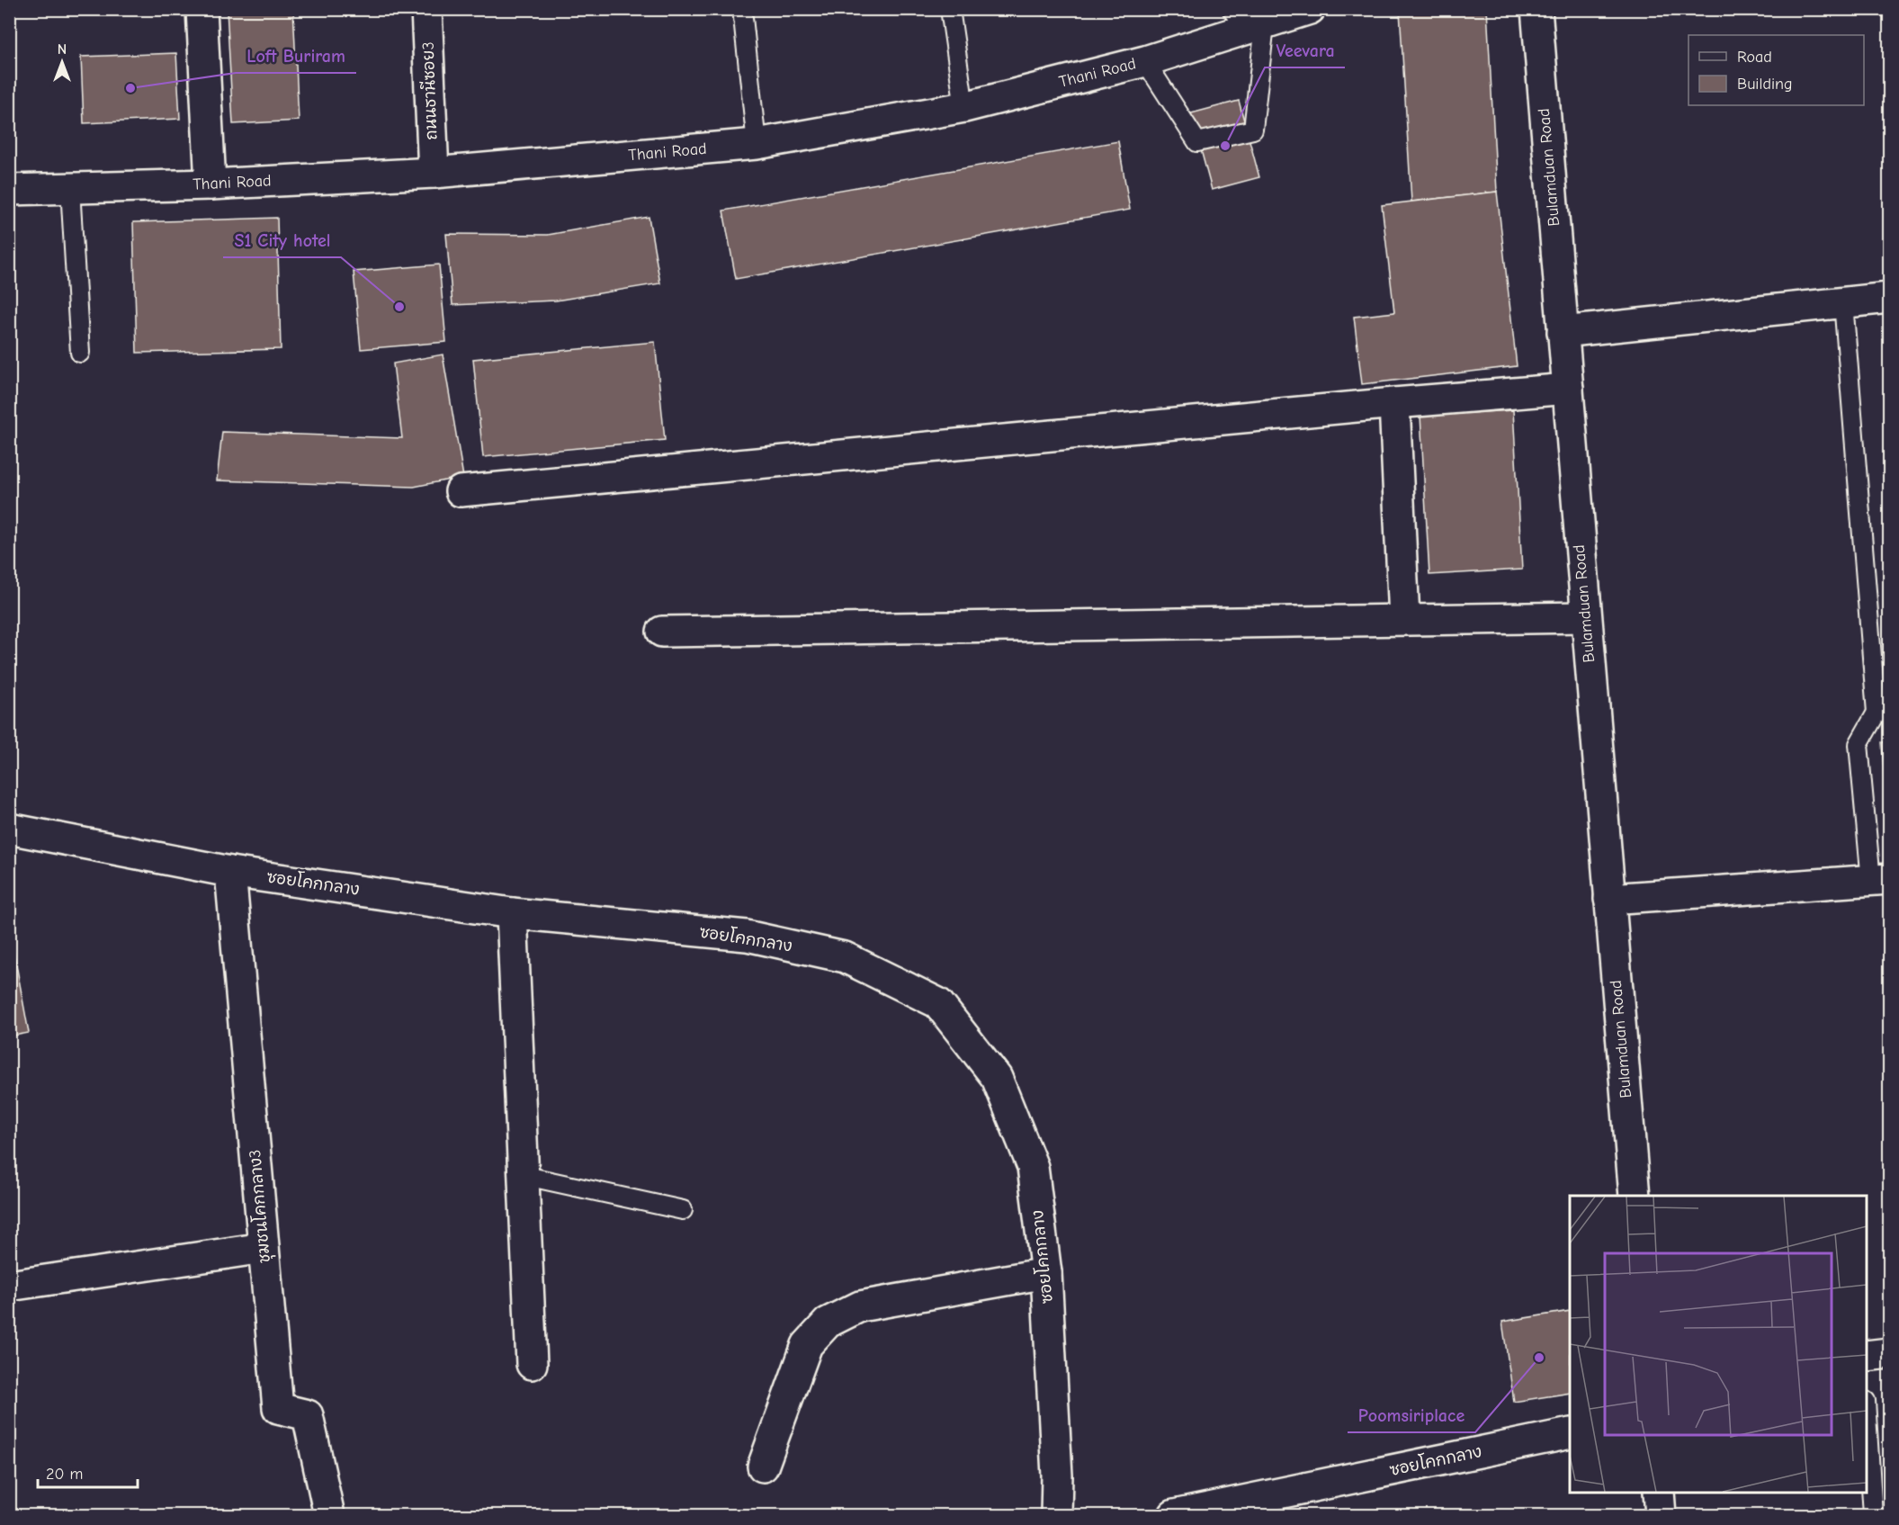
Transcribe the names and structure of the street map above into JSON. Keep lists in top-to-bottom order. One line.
{"streets":{"street":["Thani Road","ถนนธานีซอย3","Bulamduan Road","ซอยโคกกลาง","ชุมชนโคกกลาง3"]},"crossings":[["Thani Road","ถนนธานีซอย3"],["ซอยโคกกลาง","ชุมชนโคกกลาง3"]],"places":["Loft Buriram","Veevara","S1 City hotel","Poomsiriplace"],"legend":["Road","Building"],"scale_bar":"20 m","north":"top"}
